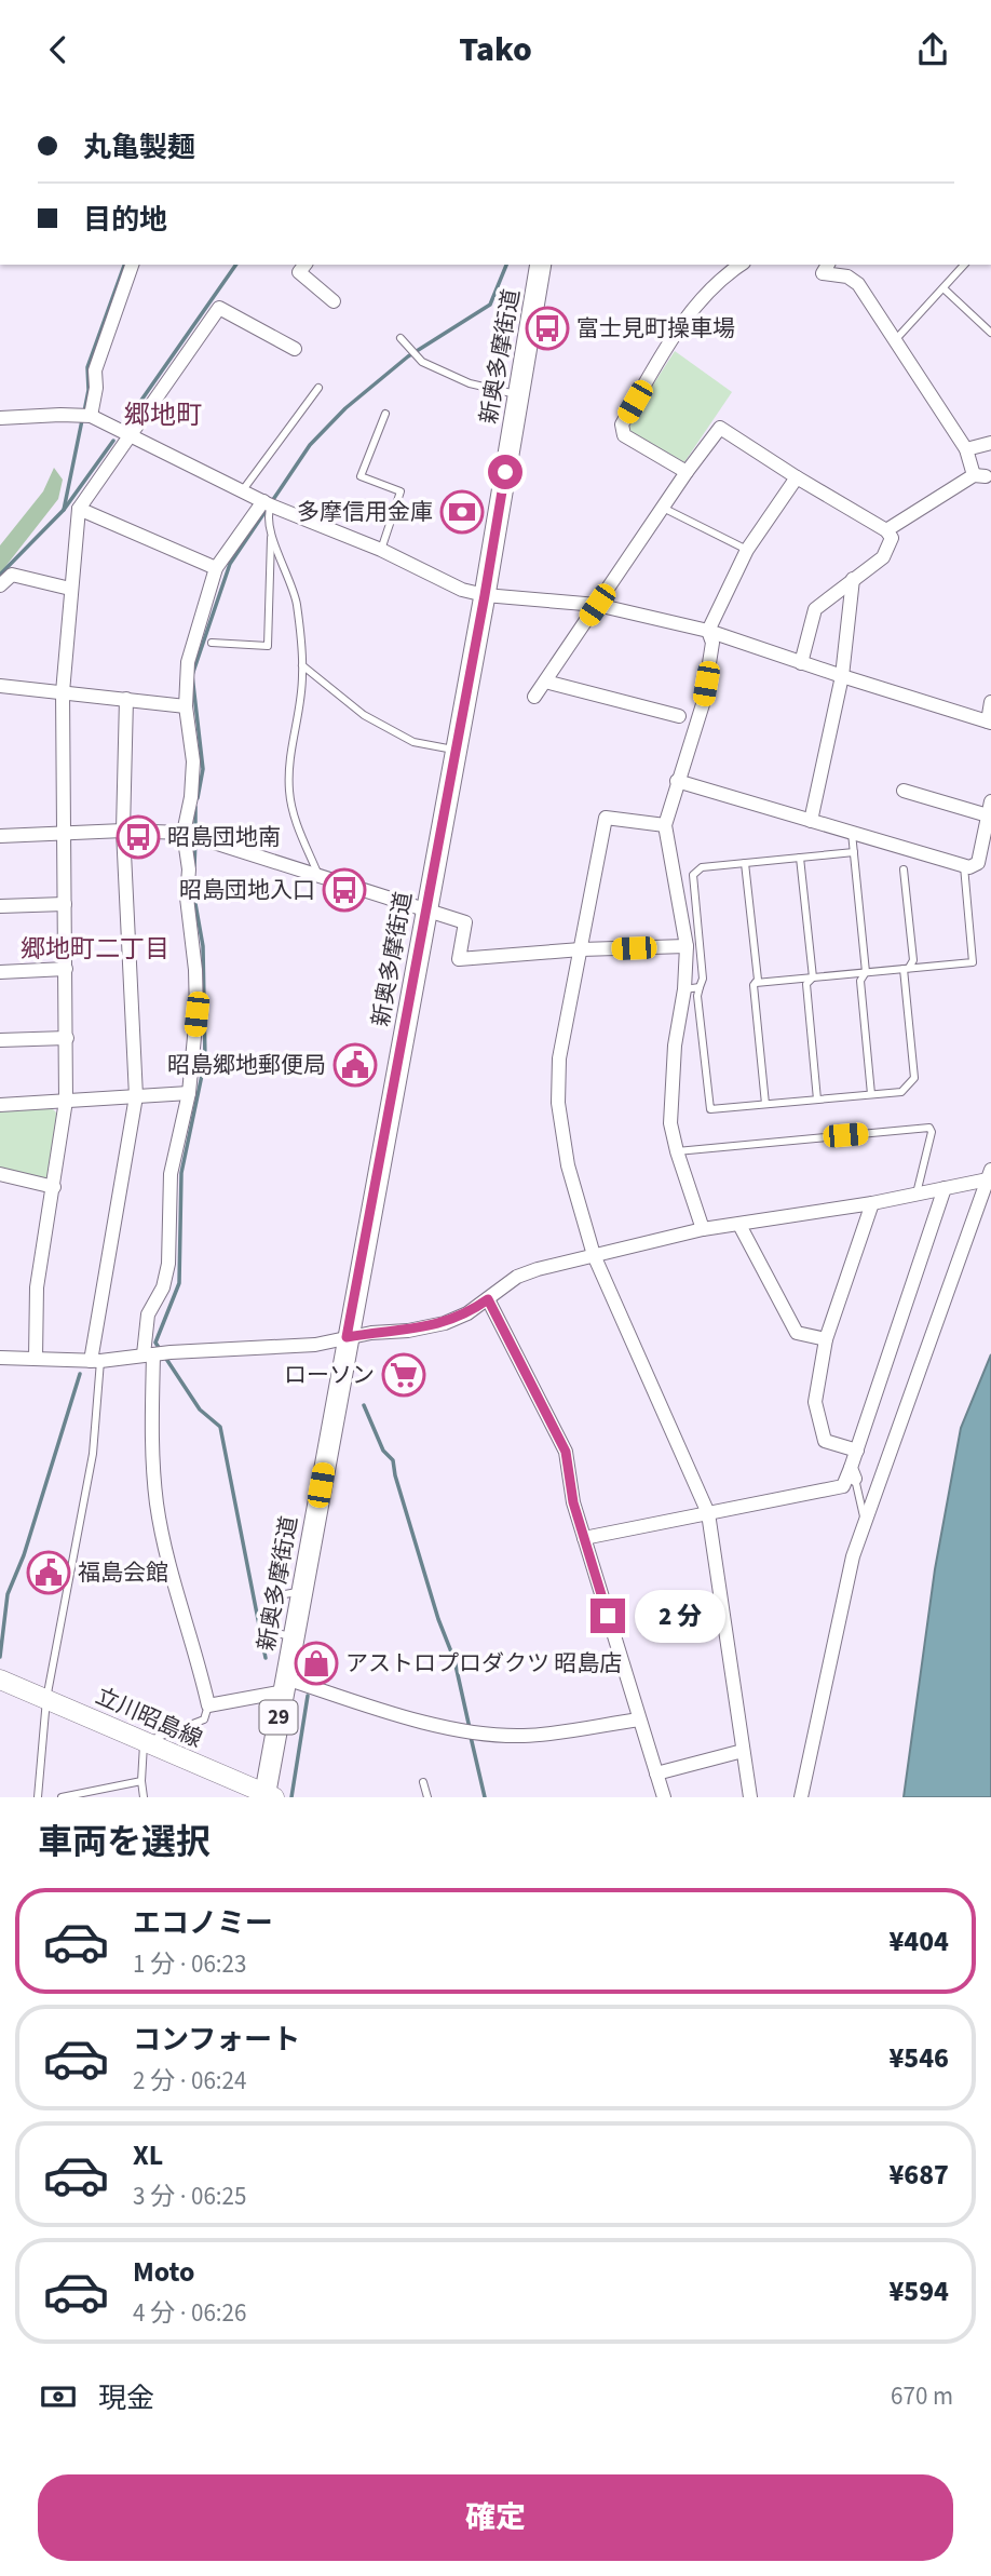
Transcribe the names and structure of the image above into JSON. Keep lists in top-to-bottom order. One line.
{"streets":{"main road":["新奥多摩街道","立川昭島線","29"]},"crossings":[["新奥多摩街道","立川昭島線"]],"districts":["郷地町","郷地町二丁目"],"places":{"bus stop":["富士見町操車場","昭島団地南","昭島団地入口"],"bank":["多摩信用金庫"],"public building":["昭島郷地郵便局","福島会館"],"supermarket":["ローソン"],"shop":["アストロプロダクツ 昭島店"]},"page":{"header":"Tako","banner":["丸亀製麺","目的地"],"bubble":"2 分","heading":"車両を選択","list":[{"name":"エコノミー","note":"1 分 · 06:23","value":"¥404"},{"name":"コンフォート","note":"2 分 · 06:24","value":"¥546"},{"name":"XL","note":"3 分 · 06:25","value":"¥687"},{"name":"Moto","note":"4 分 · 06:26","value":"¥594"}],"pay":["現金","670 m"],"buttons":"確定"}}
